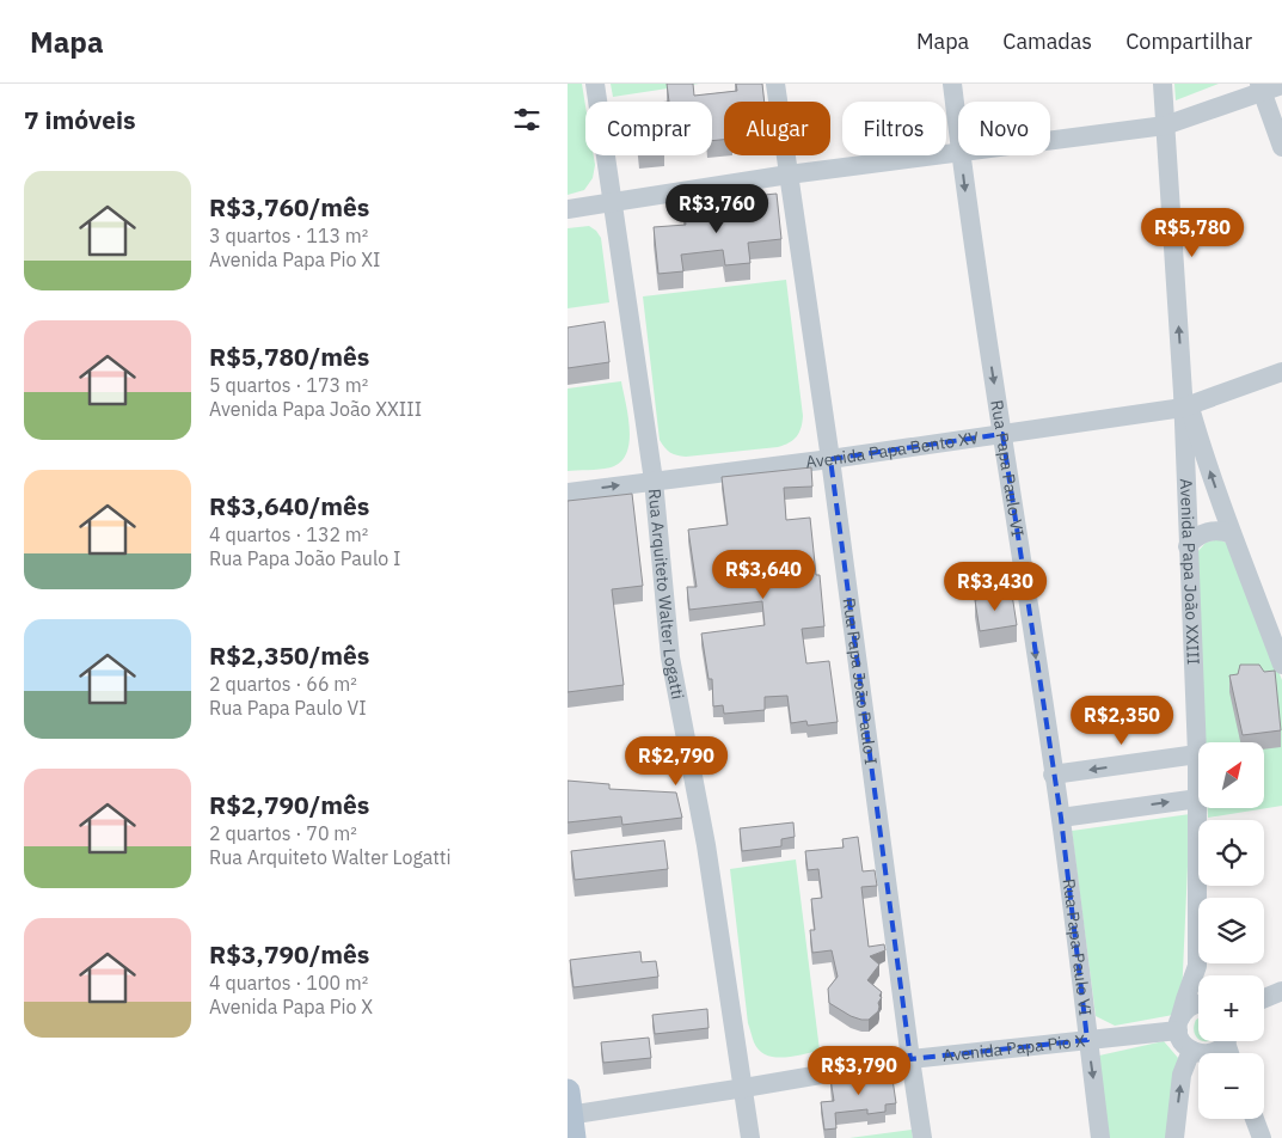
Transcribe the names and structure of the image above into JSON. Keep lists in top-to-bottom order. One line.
{"streets":{"street":["Avenida Papa Bento XV","Rua Papa Paulo VI","Avenida Papa João XXIII","Rua Arquiteto Walter Logatti","Rua Papa João Paulo I","Avenida Papa Pio X"]},"crossings":[["Avenida Papa Bento XV","Rua Papa Paulo VI"],["Avenida Papa Bento XV","Avenida Papa João XXIII"],["Avenida Papa Bento XV","Rua Arquiteto Walter Logatti"],["Avenida Papa Bento XV","Rua Papa João Paulo I"],["Rua Papa Paulo VI","Avenida Papa Pio X"],["Avenida Papa João XXIII","Avenida Papa Pio X"],["Rua Arquiteto Walter Logatti","Avenida Papa Pio X"],["Rua Papa João Paulo I","Avenida Papa Pio X"]],"one_way":["Rua Papa Paulo VI"],"north":"top right","page":{"header":"Mapa","nav":["Mapa","Camadas","Compartilhar"],"heading":"7 imóveis","chip":["Comprar","Alugar","Filtros","Novo"],"list":[{"name":"R$3,760/mês","note":"3 quartos · 113 m² · Avenida Papa Pio XI"},{"name":"R$5,780/mês","note":"5 quartos · 173 m² · Avenida Papa João XXIII"},{"name":"R$3,640/mês","note":"4 quartos · 132 m² · Rua Papa João Paulo I"},{"name":"R$2,350/mês","note":"2 quartos · 66 m² · Rua Papa Paulo VI"},{"name":"R$2,790/mês","note":"2 quartos · 70 m² · Rua Arquiteto Walter Logatti"},{"name":"R$3,790/mês","note":"4 quartos · 100 m² · Avenida Papa Pio X"}],"price":["R$3,760","R$5,780","R$3,640","R$3,430","R$2,350","R$2,790","R$3,790"],"map_buttons":["+","−"]}}
